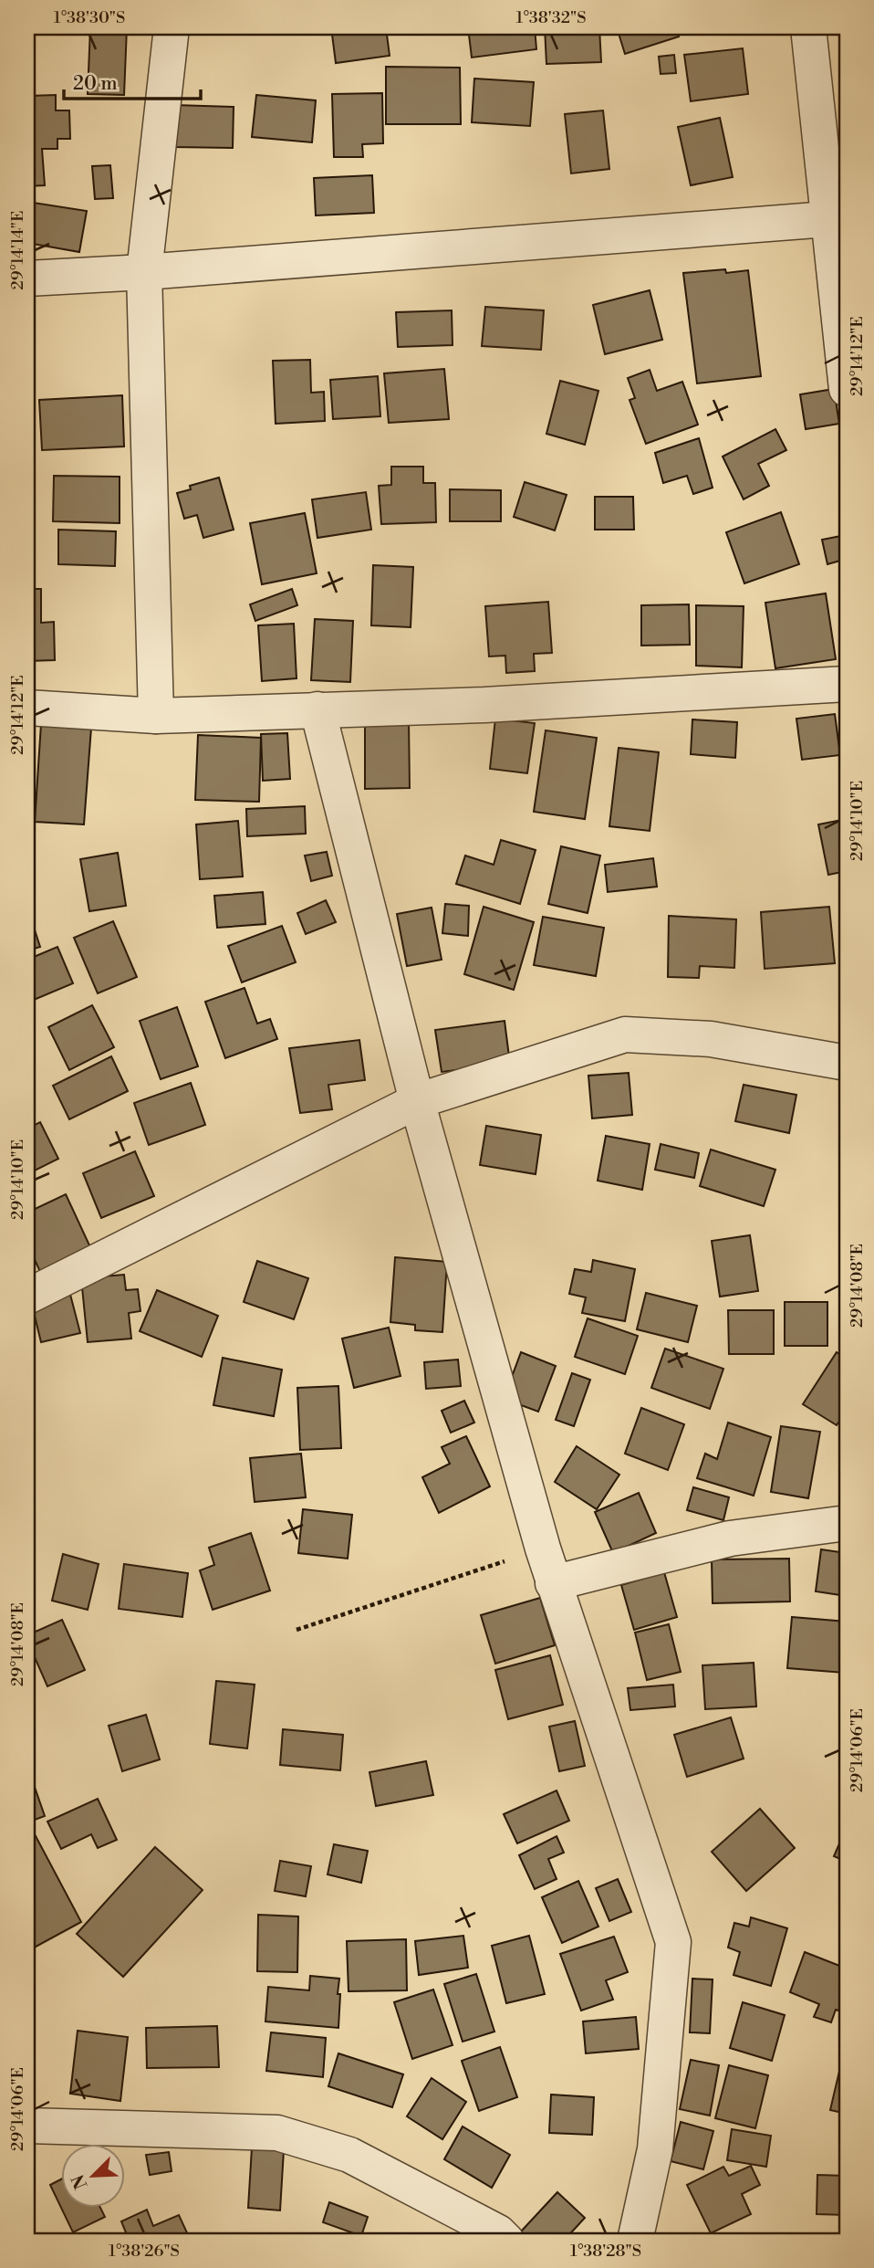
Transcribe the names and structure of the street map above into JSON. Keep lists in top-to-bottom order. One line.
{"scale_bar":"20 m","north":"bottom left","coordinates":["1°38'30\"S","1°38'32\"S","29°14'14\"E","29°14'12\"E","29°14'10\"E","29°14'08\"E","29°14'06\"E","1°38'26\"S","1°38'28\"S"]}
